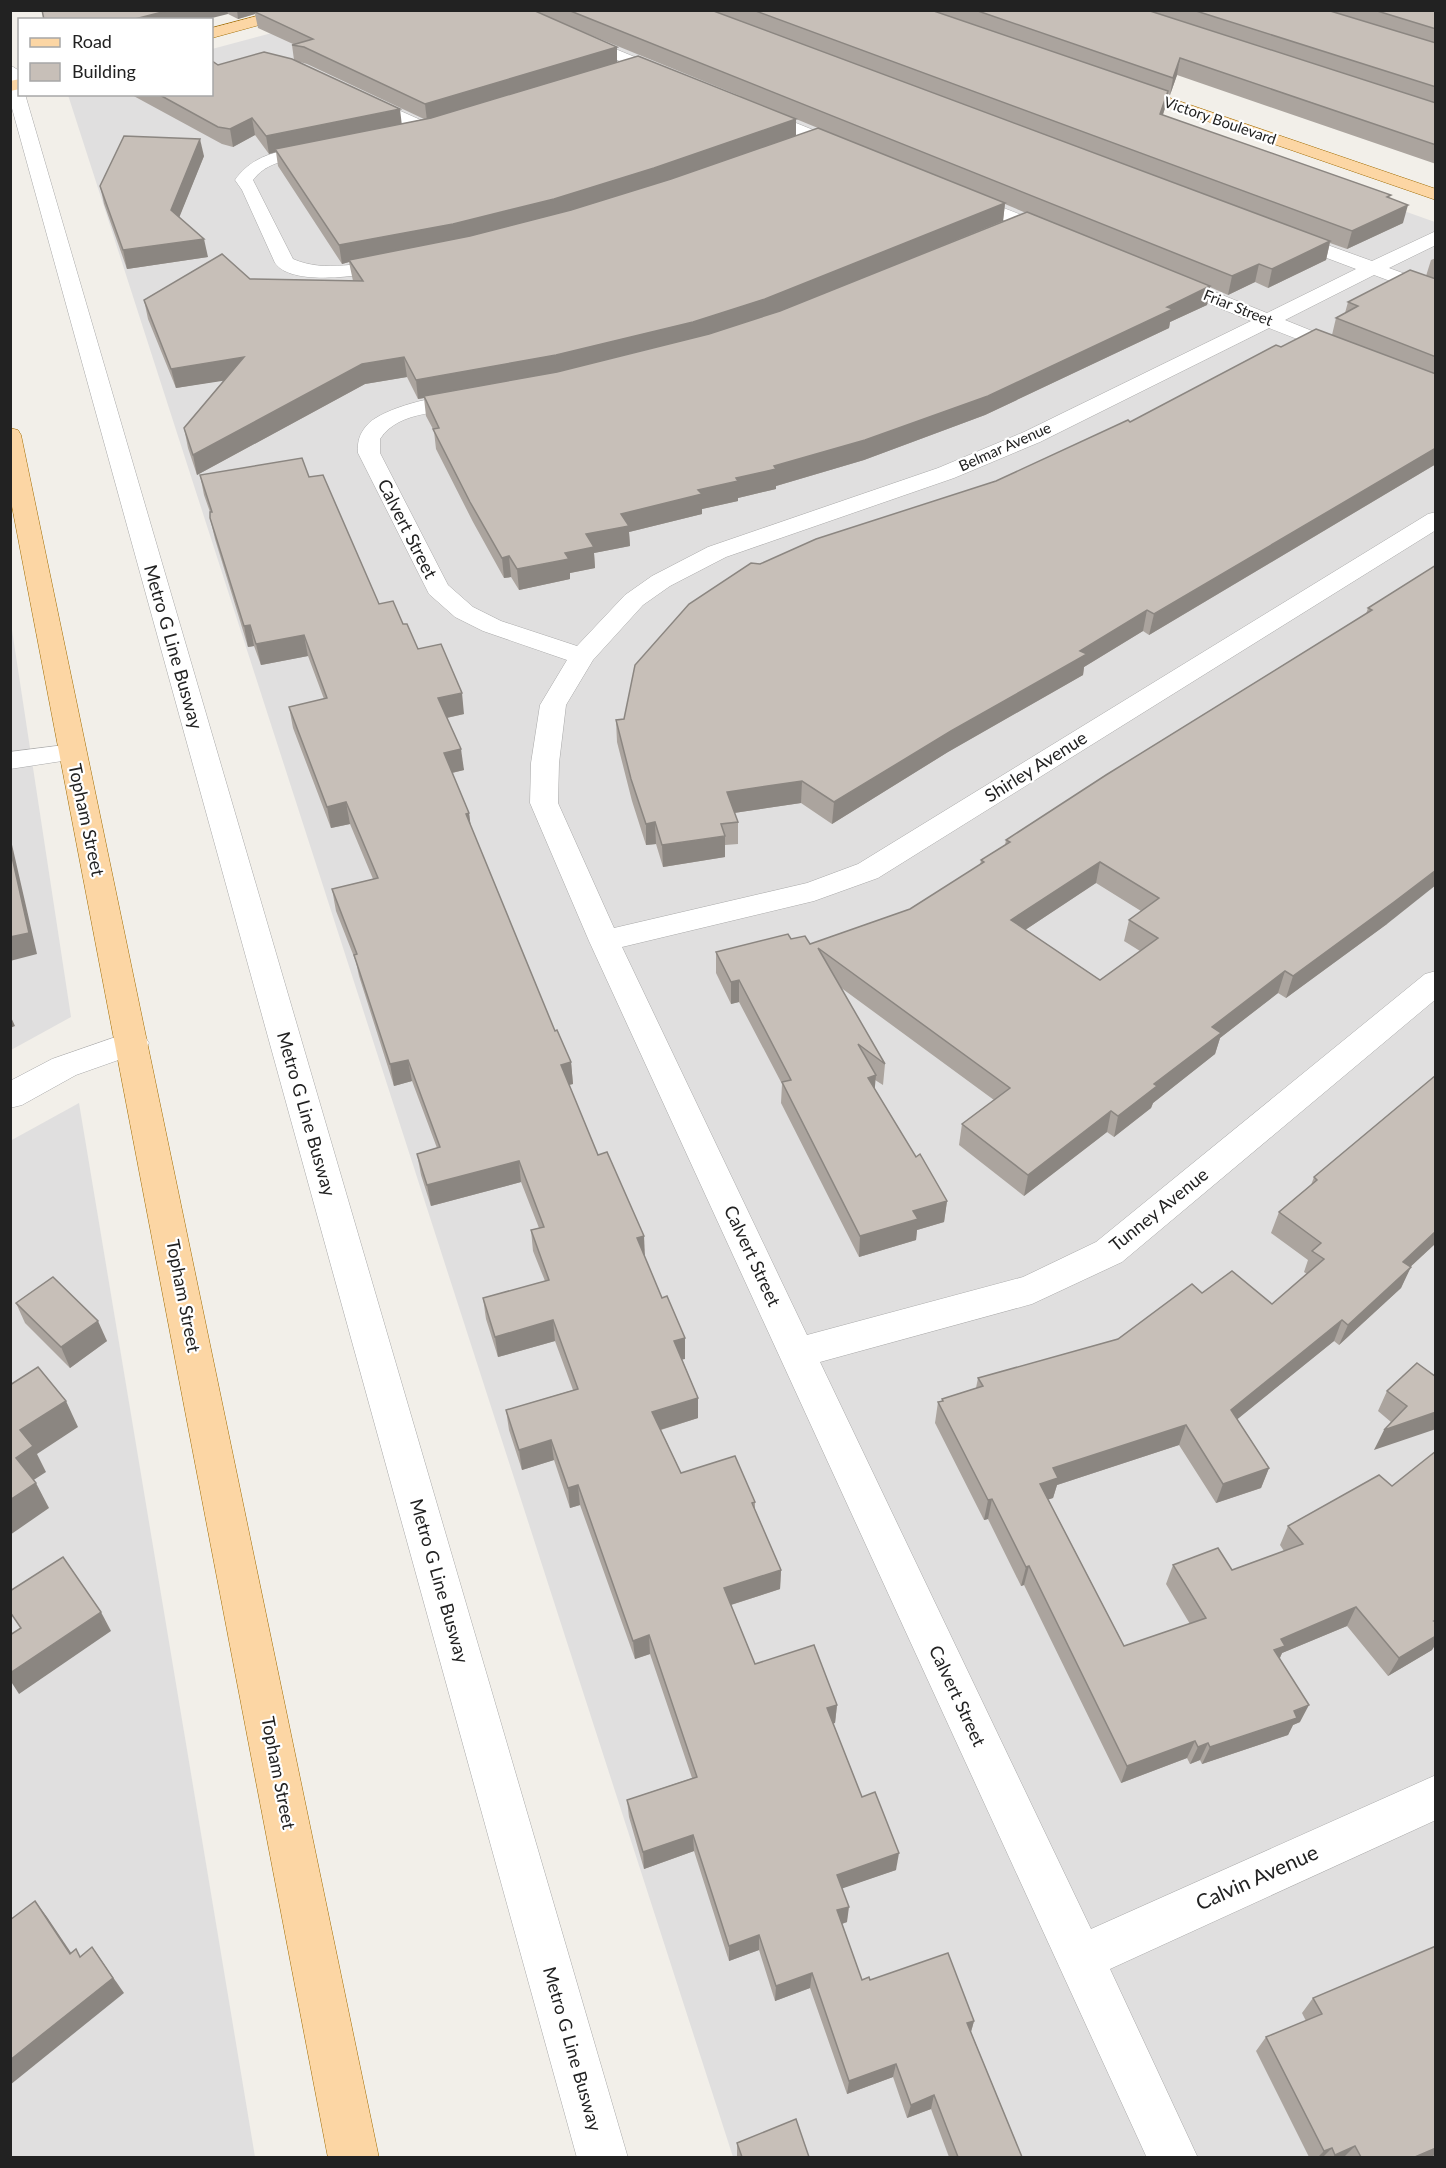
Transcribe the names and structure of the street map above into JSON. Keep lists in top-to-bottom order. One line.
{"streets":{"main road":["Victory Boulevard","Topham Street"],"street":["Friar Street","Belmar Avenue","Calvert Street","Metro G Line Busway","Shirley Avenue","Tunney Avenue","Calvin Avenue"]},"crossings":[["Friar Street","Belmar Avenue"],["Belmar Avenue","Calvert Street"],["Calvert Street","Shirley Avenue"],["Calvert Street","Tunney Avenue"],["Calvert Street","Calvin Avenue"]],"legend":["Road","Building"]}
